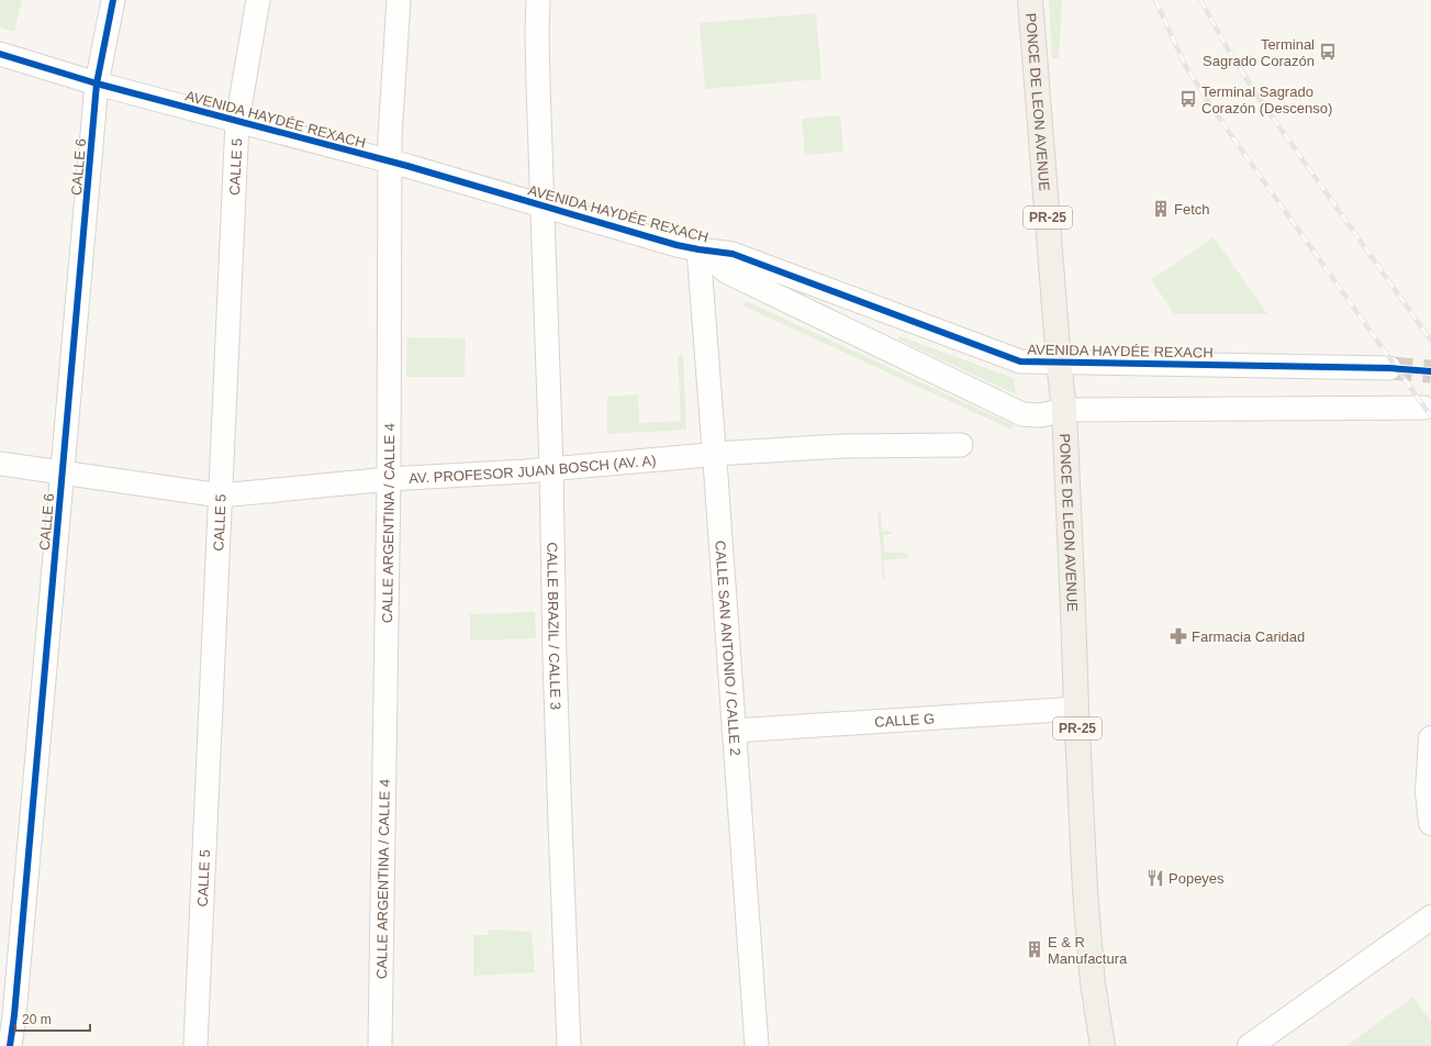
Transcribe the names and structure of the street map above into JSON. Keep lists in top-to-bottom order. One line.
{"streets":{"main road":["PONCE DE LEON AVENUE","PR-25"],"street":["AVENIDA HAYDÉE REXACH","CALLE 6","CALLE 5","AV. PROFESOR JUAN BOSCH (AV. A)","CALLE ARGENTINA / CALLE 4","CALLE BRAZIL / CALLE 3","CALLE SAN ANTONIO / CALLE 2","CALLE G"]},"crossings":[["PONCE DE LEON AVENUE","AVENIDA HAYDÉE REXACH"],["PONCE DE LEON AVENUE","CALLE G"],["AVENIDA HAYDÉE REXACH","CALLE 6"],["AVENIDA HAYDÉE REXACH","CALLE 5"],["AVENIDA HAYDÉE REXACH","CALLE ARGENTINA / CALLE 4"],["AVENIDA HAYDÉE REXACH","CALLE BRAZIL / CALLE 3"],["AVENIDA HAYDÉE REXACH","CALLE SAN ANTONIO / CALLE 2"],["CALLE 6","AV. PROFESOR JUAN BOSCH (AV. A)"],["CALLE 5","AV. PROFESOR JUAN BOSCH (AV. A)"],["AV. PROFESOR JUAN BOSCH (AV. A)","CALLE ARGENTINA / CALLE 4"],["AV. PROFESOR JUAN BOSCH (AV. A)","CALLE BRAZIL / CALLE 3"],["AV. PROFESOR JUAN BOSCH (AV. A)","CALLE SAN ANTONIO / CALLE 2"],["CALLE SAN ANTONIO / CALLE 2","CALLE G"]],"places":{"bus stop":["Terminal Sagrado Corazón","Terminal Sagrado Corazón (Descenso)"],"building":["Fetch","E & R Manufactura"],"pharmacy":["Farmacia Caridad"],"restaurant":["Popeyes"]},"scale_bar":"20 m"}
